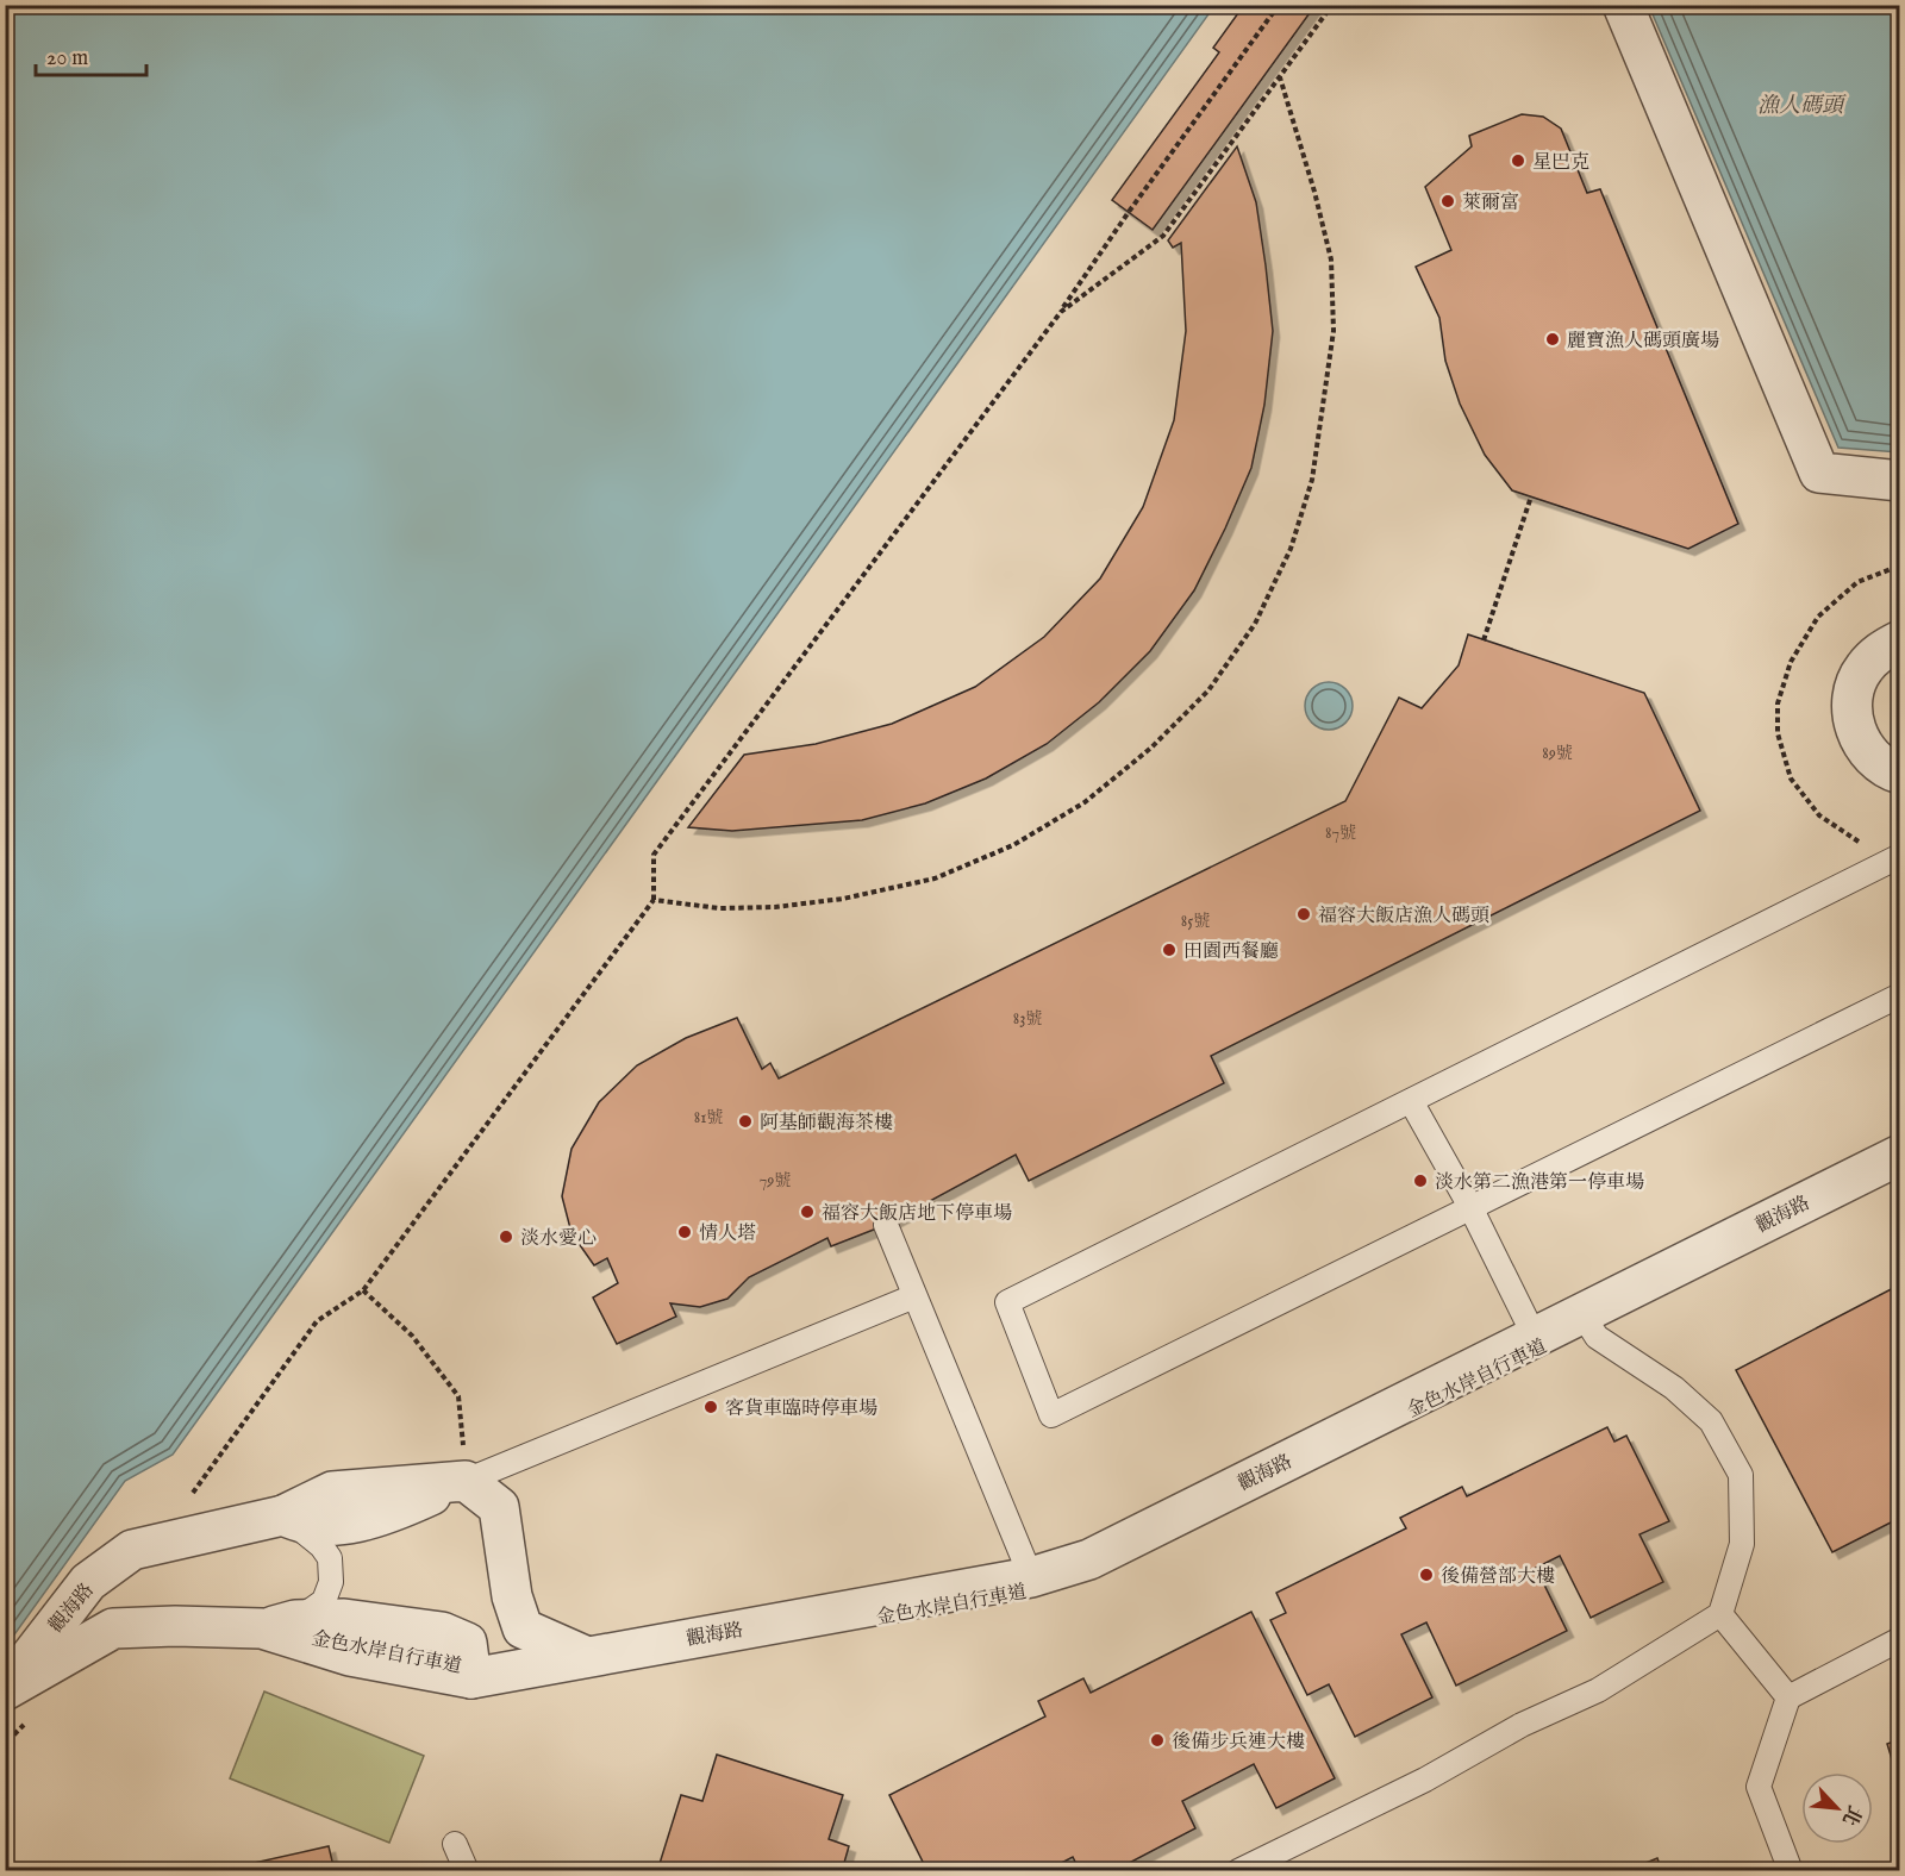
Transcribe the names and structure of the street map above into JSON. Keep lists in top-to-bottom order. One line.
{"streets":{"street":["觀海路"]},"water":["漁人碼頭"],"places":["星巴克","萊爾富","麗寶漁人碼頭廣場","福容大飯店漁人碼頭","田園西餐廳","阿基師觀海茶樓","淡水第二漁港第一停車場","福容大飯店地下停車場","情人塔","淡水愛心","客貨車臨時停車場","後備營部大樓","後備步兵連大樓"],"house_numbers":["89號","87號","85號","83號","81號","79號"],"scale_bar":"20 m","north":"bottom right"}
